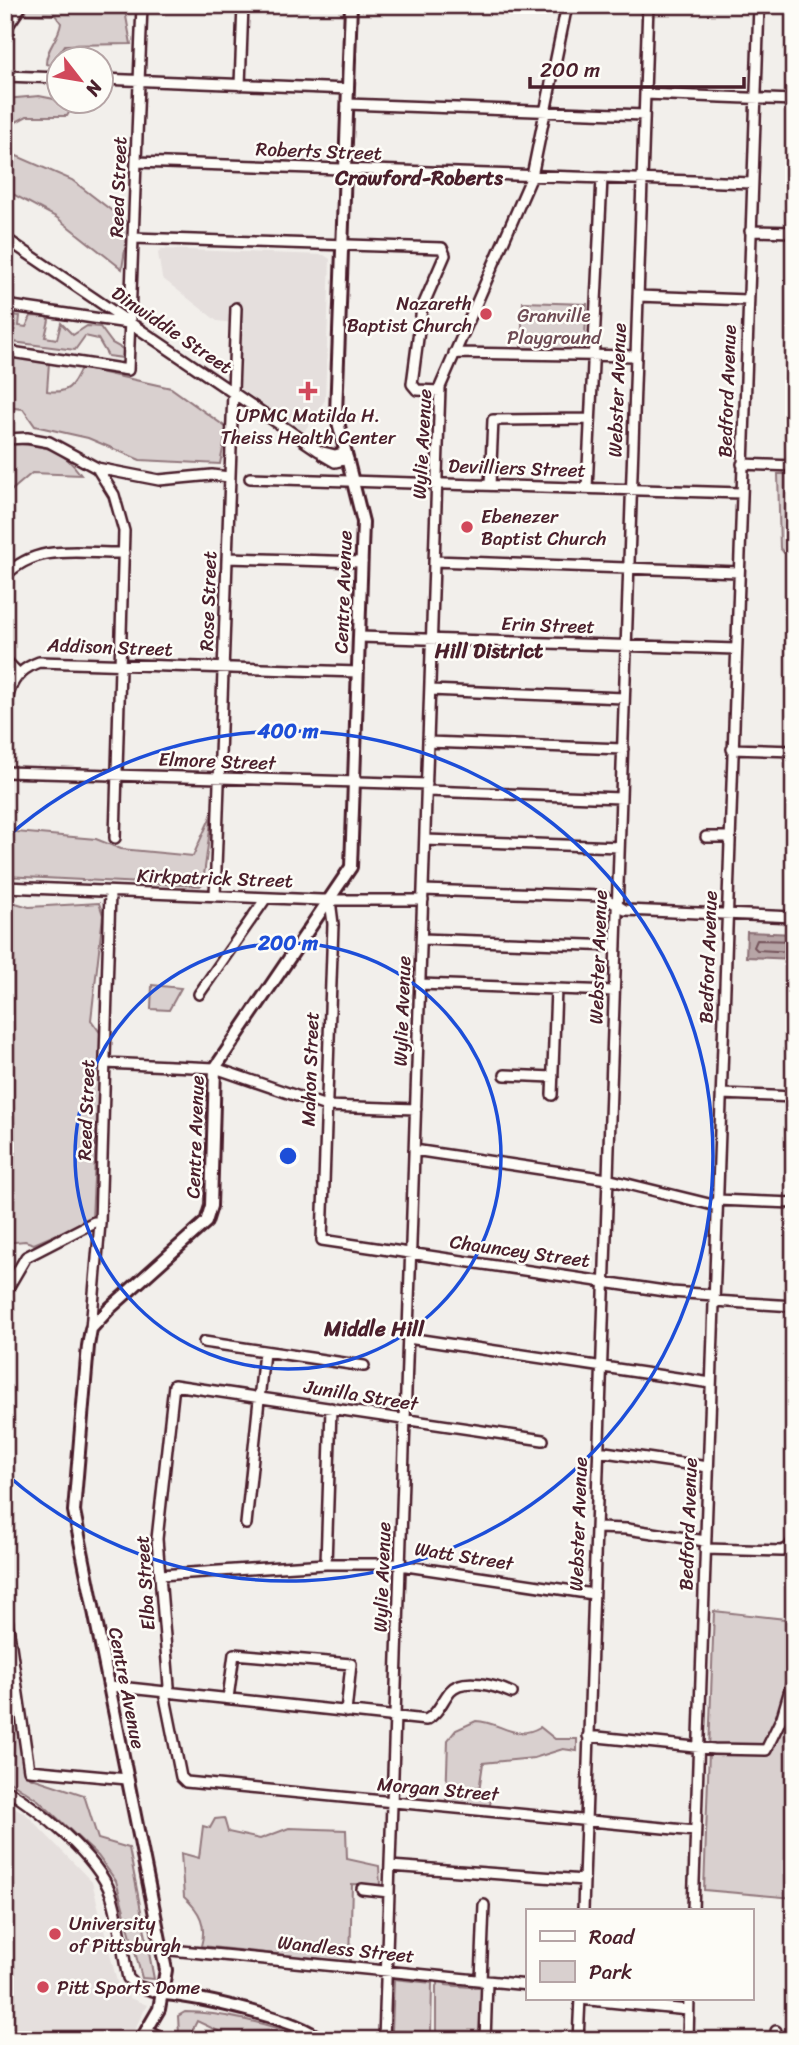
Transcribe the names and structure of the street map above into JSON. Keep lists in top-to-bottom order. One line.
{"streets":{"main road":["Centre Avenue"],"street":["Roberts Street","Reed Street","Dinwiddie Street","Webster Avenue","Bedford Avenue","Wylie Avenue","Devilliers Street","Rose Street","Erin Street","Addison Street","Elmore Street","Kirkpatrick Street","Mahon Street","Chauncey Street","Junilla Street","Watt Street","Elba Street","Morgan Street","Wandless Street"]},"crossings":[["Roberts Street","Reed Street"],["Roberts Street","Webster Avenue"],["Roberts Street","Bedford Avenue"],["Roberts Street","Wylie Avenue"],["Roberts Street","Centre Avenue"],["Reed Street","Dinwiddie Street"],["Reed Street","Centre Avenue"],["Reed Street","Kirkpatrick Street"],["Dinwiddie Street","Centre Avenue"],["Dinwiddie Street","Rose Street"],["Webster Avenue","Devilliers Street"],["Webster Avenue","Erin Street"],["Webster Avenue","Elmore Street"],["Webster Avenue","Kirkpatrick Street"],["Webster Avenue","Chauncey Street"],["Webster Avenue","Watt Street"],["Webster Avenue","Morgan Street"],["Bedford Avenue","Devilliers Street"],["Bedford Avenue","Erin Street"],["Bedford Avenue","Kirkpatrick Street"],["Bedford Avenue","Chauncey Street"],["Bedford Avenue","Morgan Street"],["Wylie Avenue","Devilliers Street"],["Wylie Avenue","Erin Street"],["Wylie Avenue","Elmore Street"],["Wylie Avenue","Kirkpatrick Street"],["Wylie Avenue","Chauncey Street"],["Wylie Avenue","Junilla Street"],["Wylie Avenue","Watt Street"],["Wylie Avenue","Morgan Street"],["Wylie Avenue","Wandless Street"],["Devilliers Street","Centre Avenue"],["Centre Avenue","Erin Street"],["Centre Avenue","Addison Street"],["Centre Avenue","Elmore Street"],["Centre Avenue","Kirkpatrick Street"],["Centre Avenue","Mahon Street"],["Centre Avenue","Wandless Street"],["Rose Street","Addison Street"],["Rose Street","Elmore Street"],["Rose Street","Kirkpatrick Street"],["Kirkpatrick Street","Mahon Street"],["Mahon Street","Chauncey Street"],["Junilla Street","Elba Street"],["Watt Street","Elba Street"],["Elba Street","Morgan Street"]],"districts":["Crawford-Roberts","Hill District","Middle Hill"],"parks":["Granville Playground"],"places":{"other":["Nazareth Baptist Church","Ebenezer Baptist Church","University of Pittsburgh","Pitt Sports Dome"],"health":["UPMC Matilda H. Theiss Health Center"]},"legend":["Road","Park"],"scale_bar":"200 m","north":"bottom right","rings":["400 m","200 m"]}
